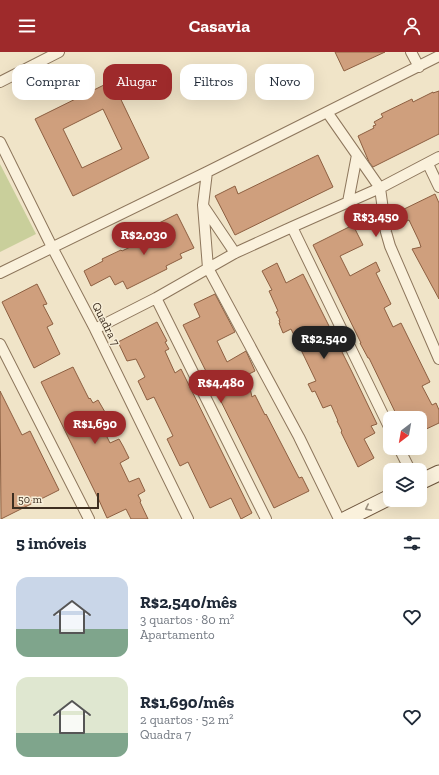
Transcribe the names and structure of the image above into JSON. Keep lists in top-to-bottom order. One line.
{"streets":{"street":["Quadra 7"]},"scale_bar":"50 m","north":"bottom left","page":{"header":"Casavia","chip":["Comprar","Alugar","Filtros","Novo"],"price":["R$3,450","R$2,030","R$2,540","R$4,480","R$1,690"],"scale":"50 m","heading":"5 imóveis","list":[{"name":"R$2,540/mês","note":"3 quartos · 80 m² · Apartamento"},{"name":"R$1,690/mês","note":"2 quartos · 52 m² · Quadra 7"}]}}
